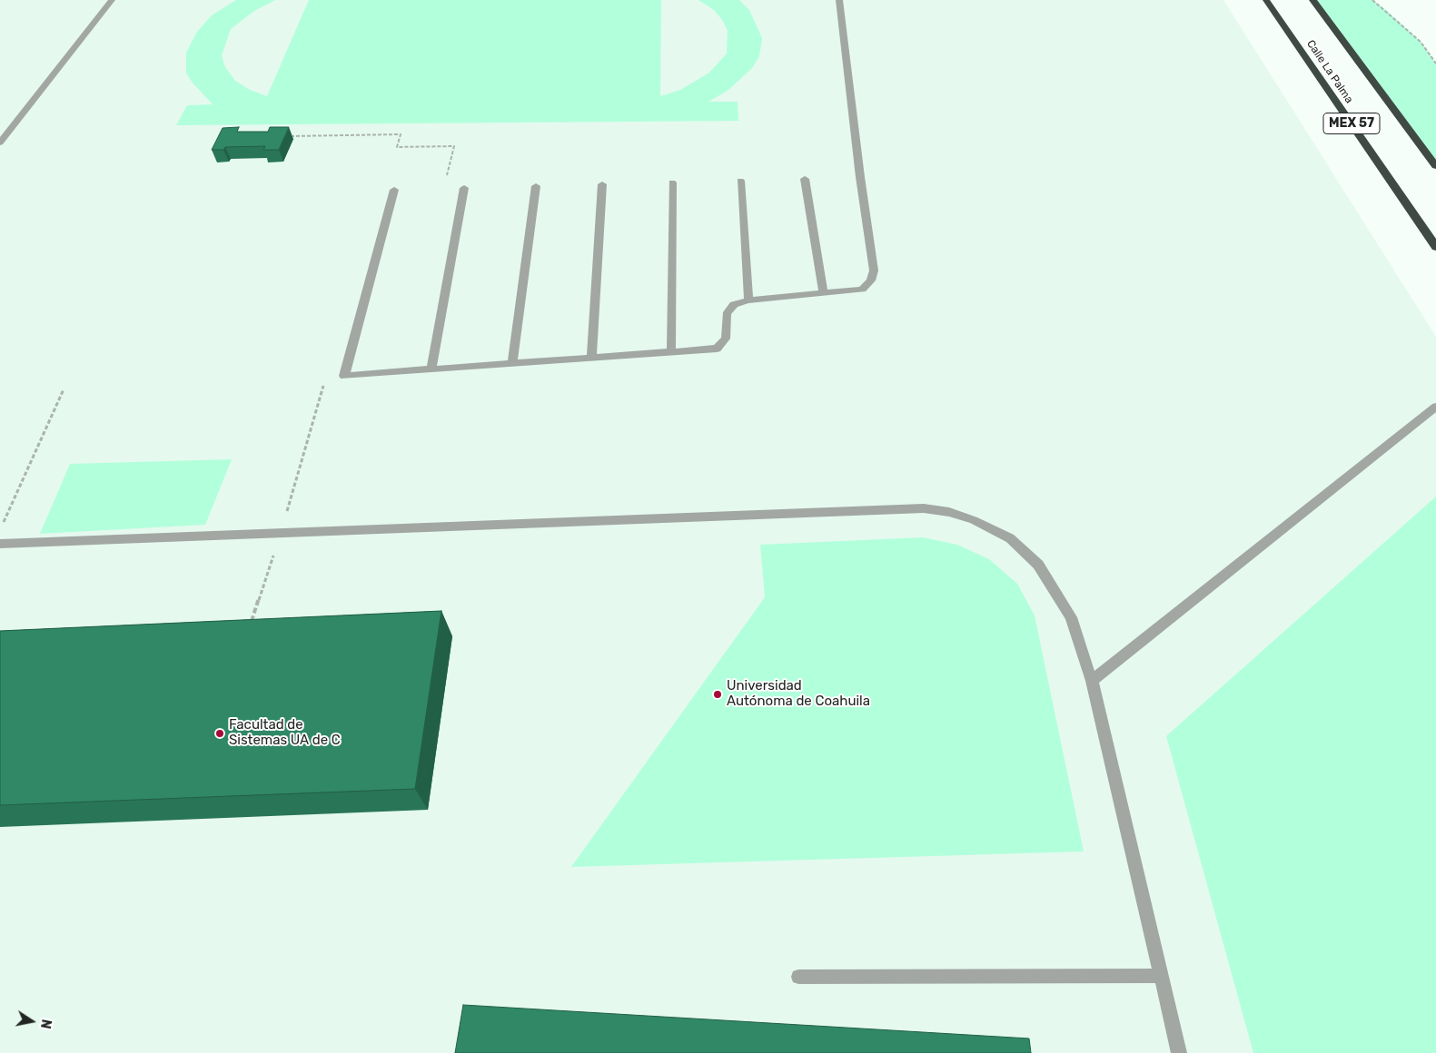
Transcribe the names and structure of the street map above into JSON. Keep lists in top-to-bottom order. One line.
{"streets":{"highway":["Calle La Palma","MEX 57"]},"places":["Universidad Autónoma de Coahuila","Facultad de Sistemas UA de C"],"north":"right"}
